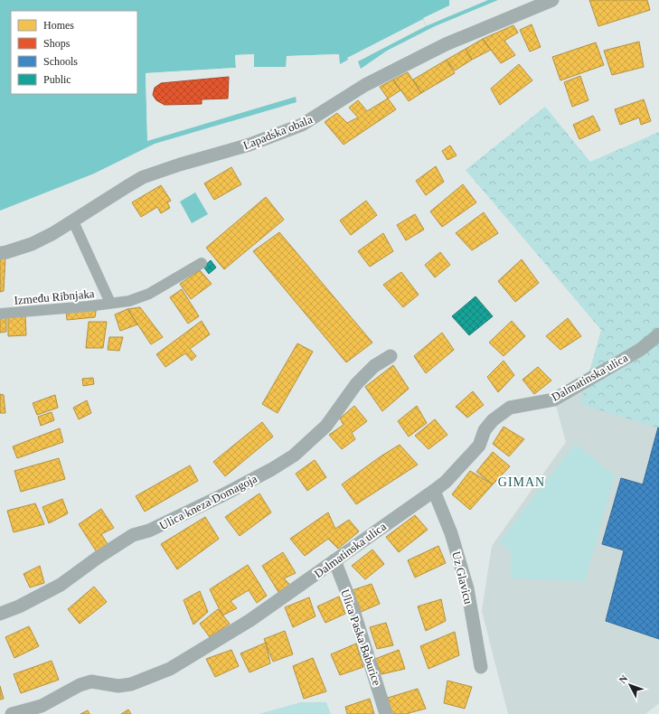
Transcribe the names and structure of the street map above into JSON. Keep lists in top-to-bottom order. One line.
{"streets":{"street":["Lapadska obala","Između Ribnjaka","Dalmatinska ulica","Ulica kneza Domagoja","Uz Glavicu","Ulica Paska Baburice"]},"crossings":[["Lapadska obala","Između Ribnjaka"],["Dalmatinska ulica","Uz Glavicu"],["Dalmatinska ulica","Ulica Paska Baburice"]],"districts":["GIMAN"],"legend":["Homes","Shops","Schools","Public"],"north":"top left"}
